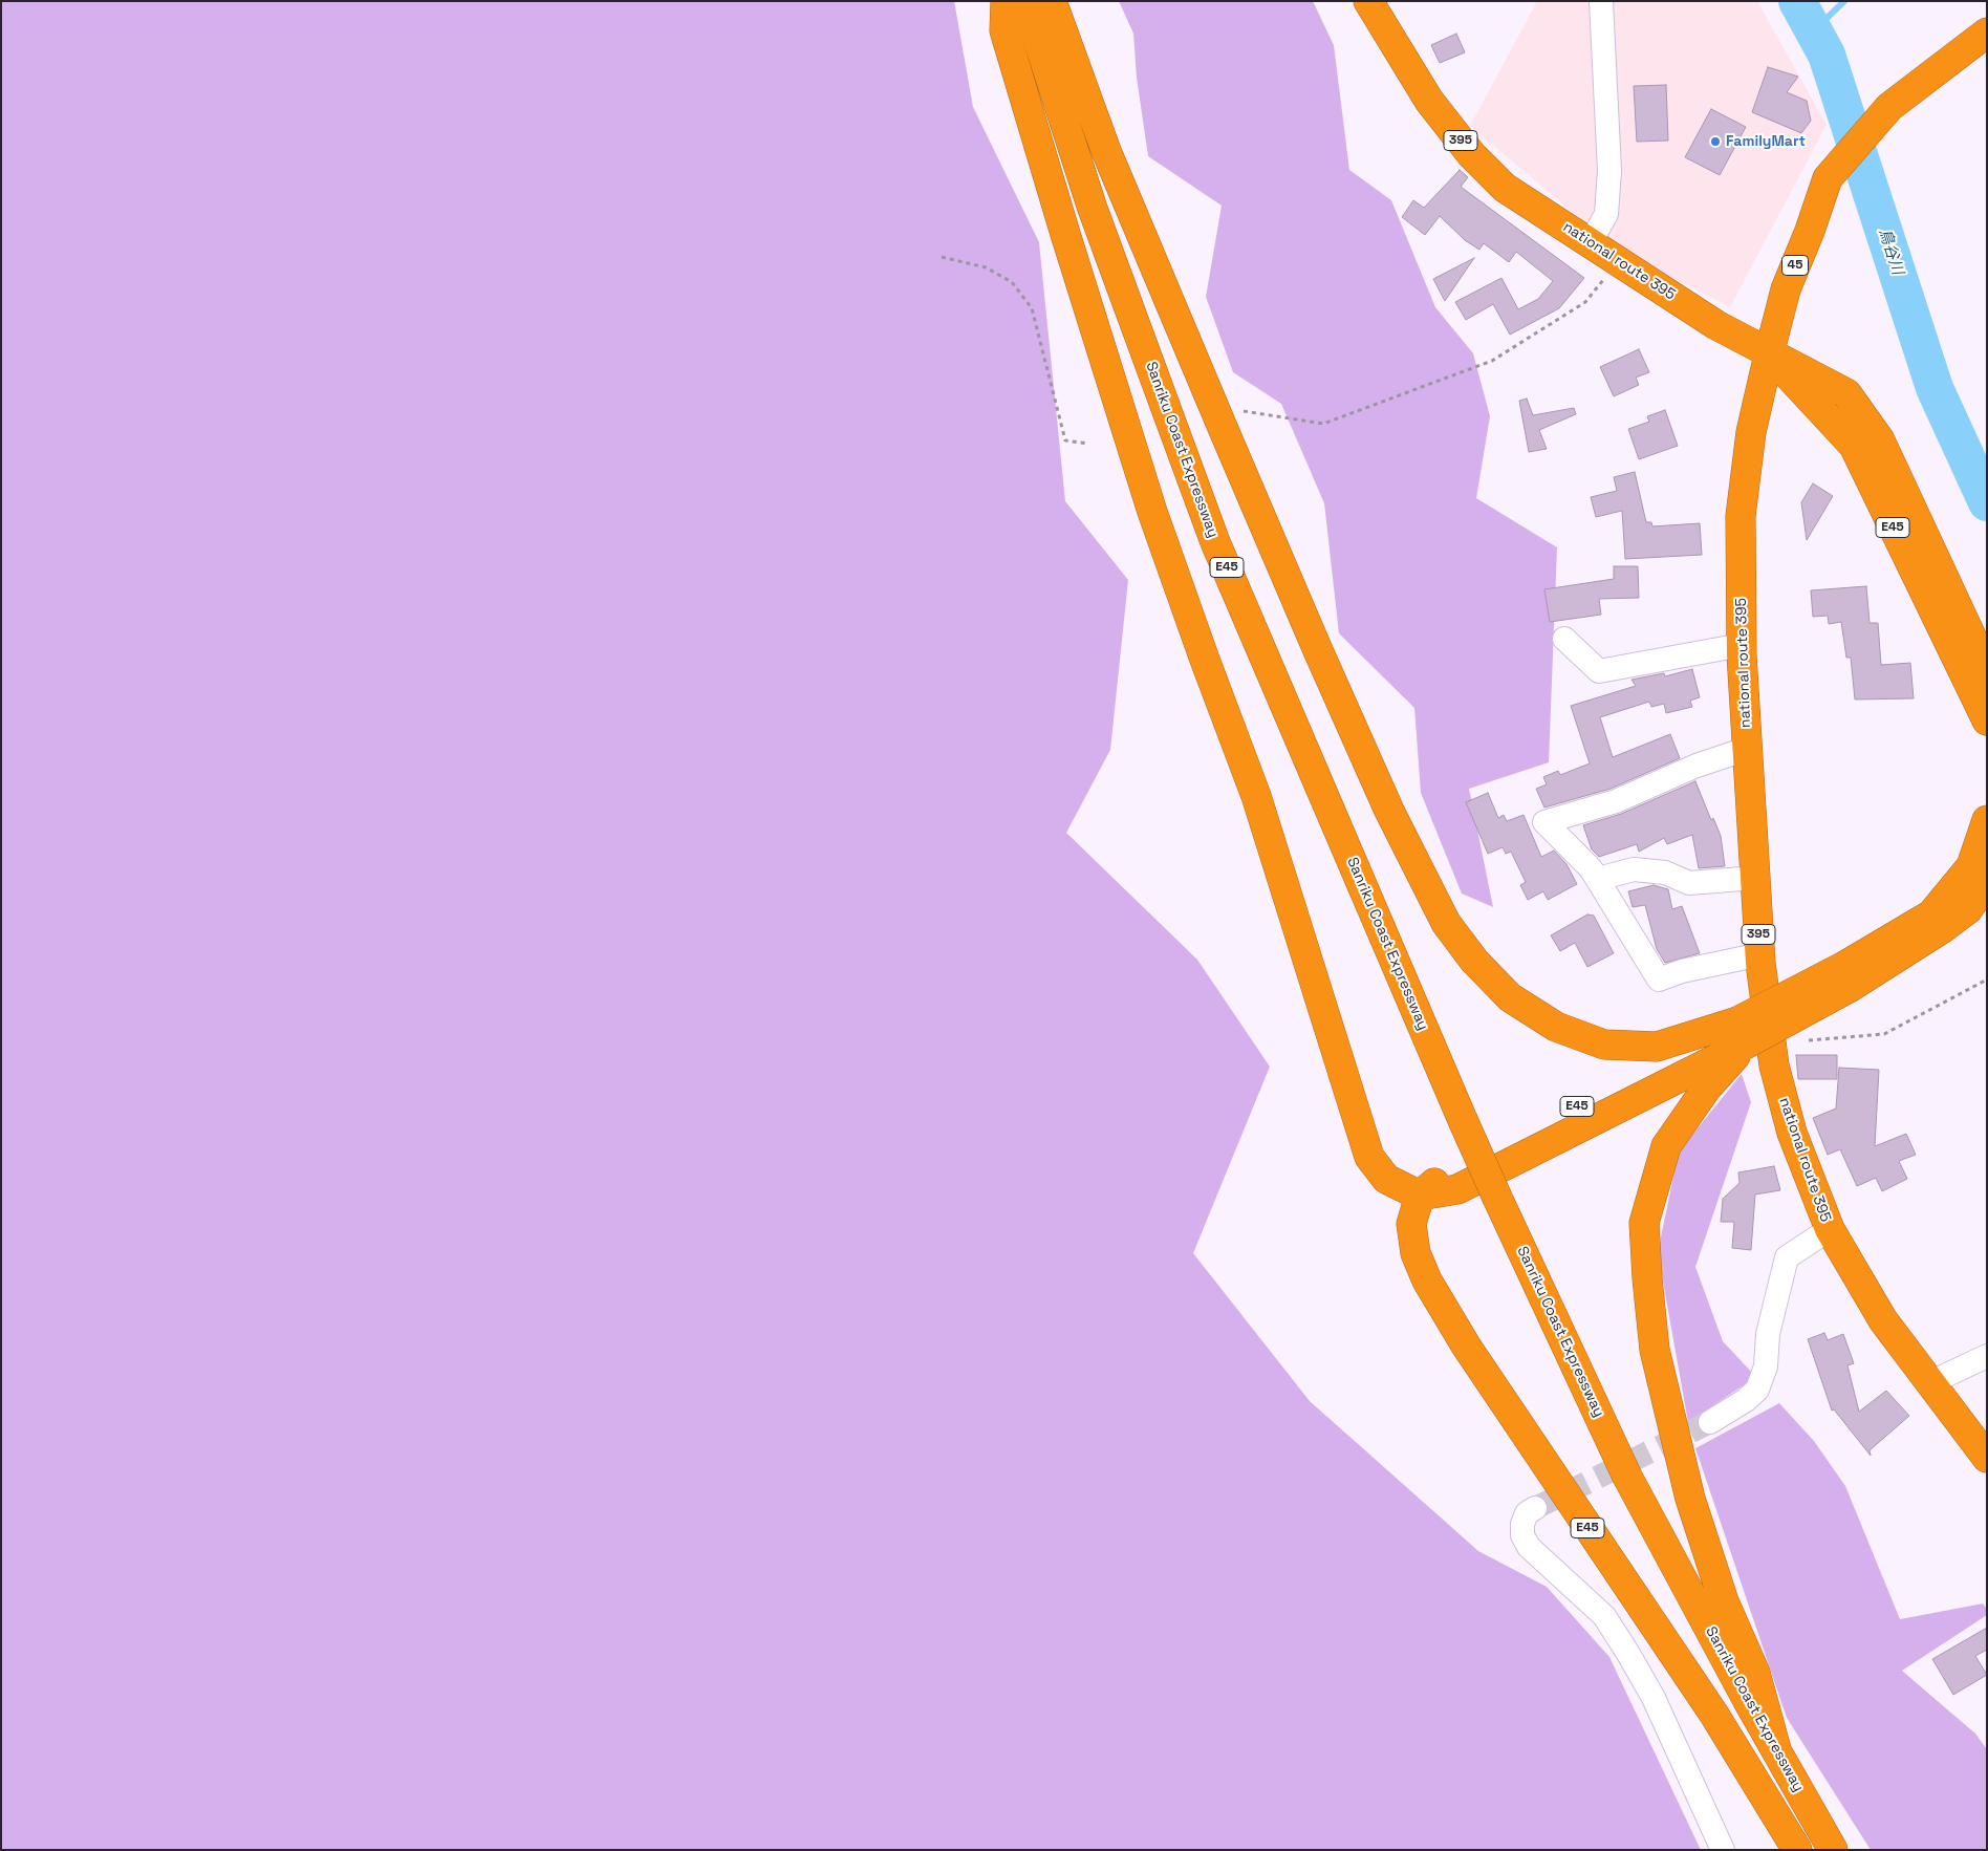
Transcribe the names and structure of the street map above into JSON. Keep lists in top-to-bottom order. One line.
{"streets":{"highway":["395","national route 395","45","Sanriku Coast Expressway","E45"]},"crossings":[["national route 395","45"],["national route 395","E45"],["45","E45"],["Sanriku Coast Expressway","E45"]],"water":["鳥谷川"],"places":["FamilyMart"]}
